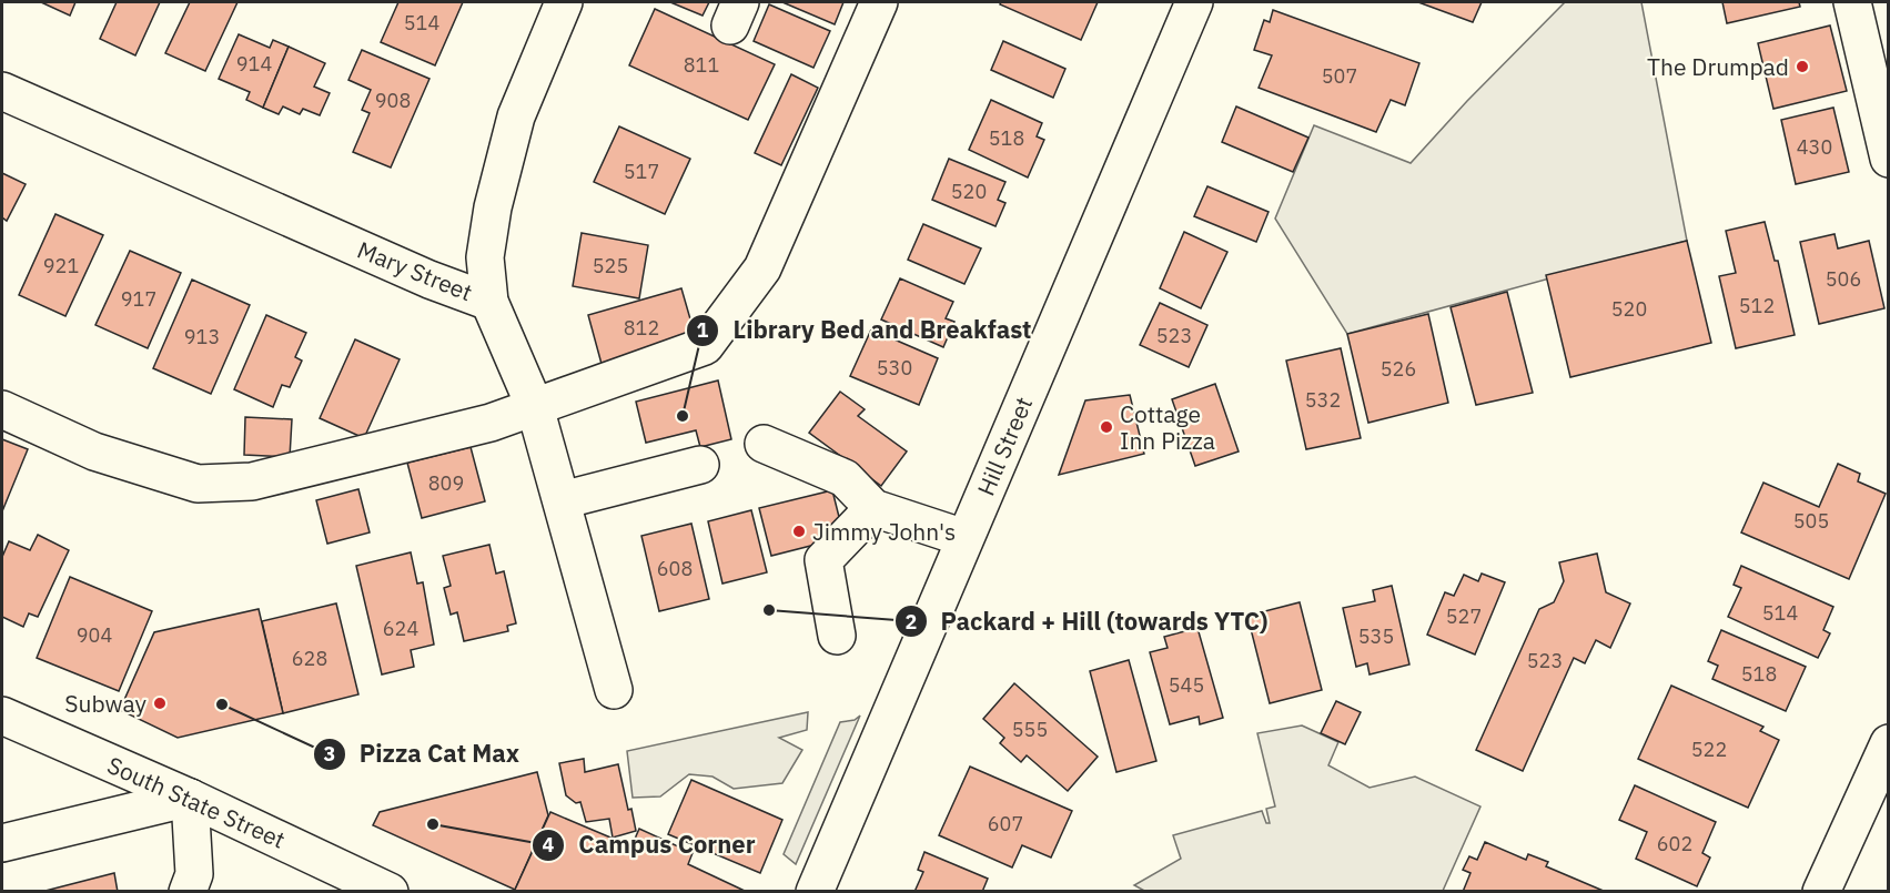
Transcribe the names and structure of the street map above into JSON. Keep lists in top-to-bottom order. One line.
{"streets":{"street":["Mary Street","Hill Street","South State Street"]},"places":["The Drumpad","Library Bed and Breakfast","Cottage Inn Pizza","Jimmy John's","Packard + Hill (towards YTC)","Subway","Pizza Cat Max","Campus Corner"],"house_numbers":["514","914","811","507","908","518","430","517","520","921","525","506","917","512","520","812","523","913","530","526","532","809","505","608","514","527","624","904","535","628","523","518","545","555","522","607","602"]}
